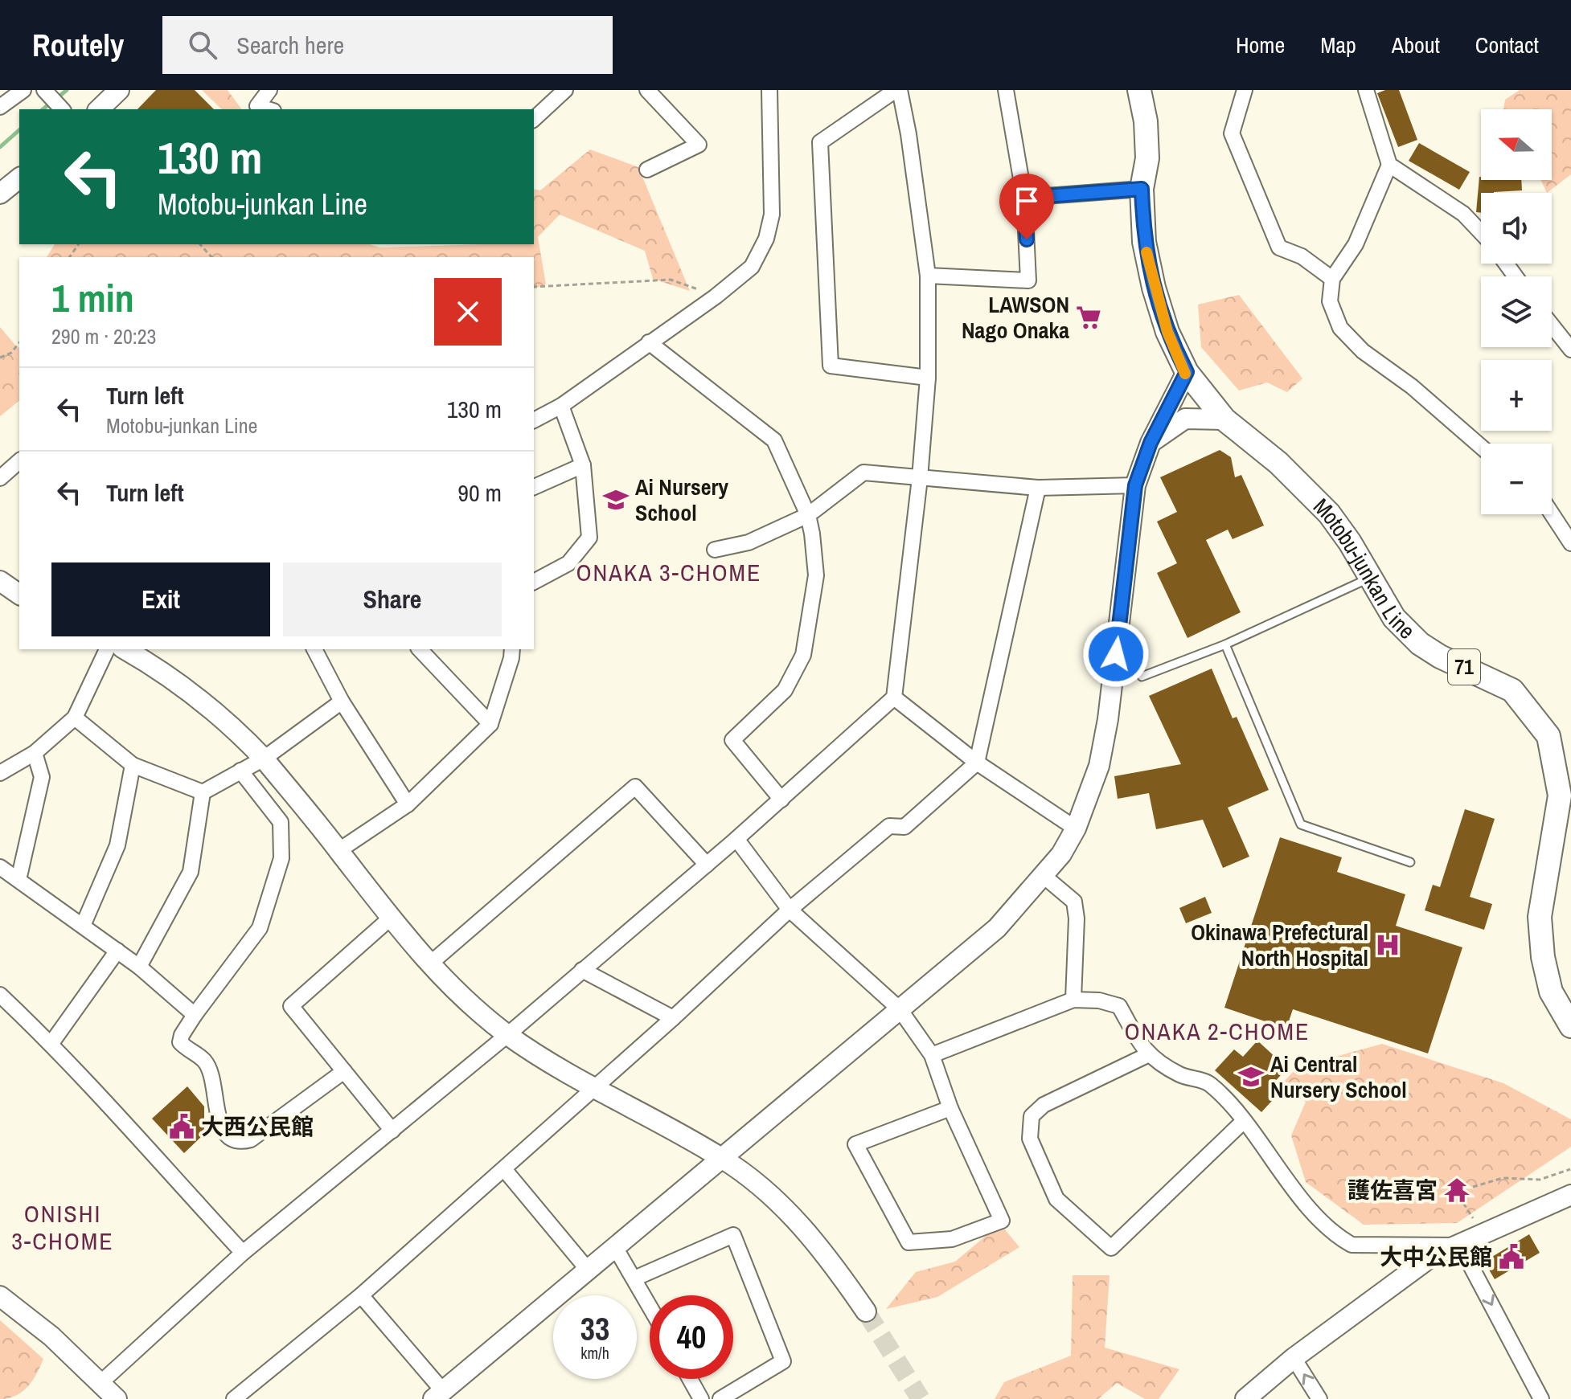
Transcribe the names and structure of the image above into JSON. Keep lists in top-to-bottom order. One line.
{"streets":{"main road":["Motobu-junkan Line","71"]},"districts":["ONAKA 3-CHOME","ONAKA 2-CHOME","ONISHI 3-CHOME"],"places":{"supermarket":["LAWSON Nago Onaka"],"school or university":["Ai Nursery School","Ai Central Nursery School"],"hospital":["Okinawa Prefectural North Hospital"],"public building":["大西公民館","大中公民館"],"temple":["護佐喜宮"]},"north":"left","page":{"header":"Routely","search":"Search here","nav":["Home","Map","About","Contact"],"map_buttons":["+","−"],"turn":["130 m","Motobu-junkan Line"],"heading":["1 min","290 m · 20:23"],"list":[{"name":"Turn left","note":"Motobu-junkan Line","value":"130 m"},{"name":"Turn left","value":"90 m"}],"buttons":["Exit","Share"],"speed":"33 km/h","limit":"40"}}
